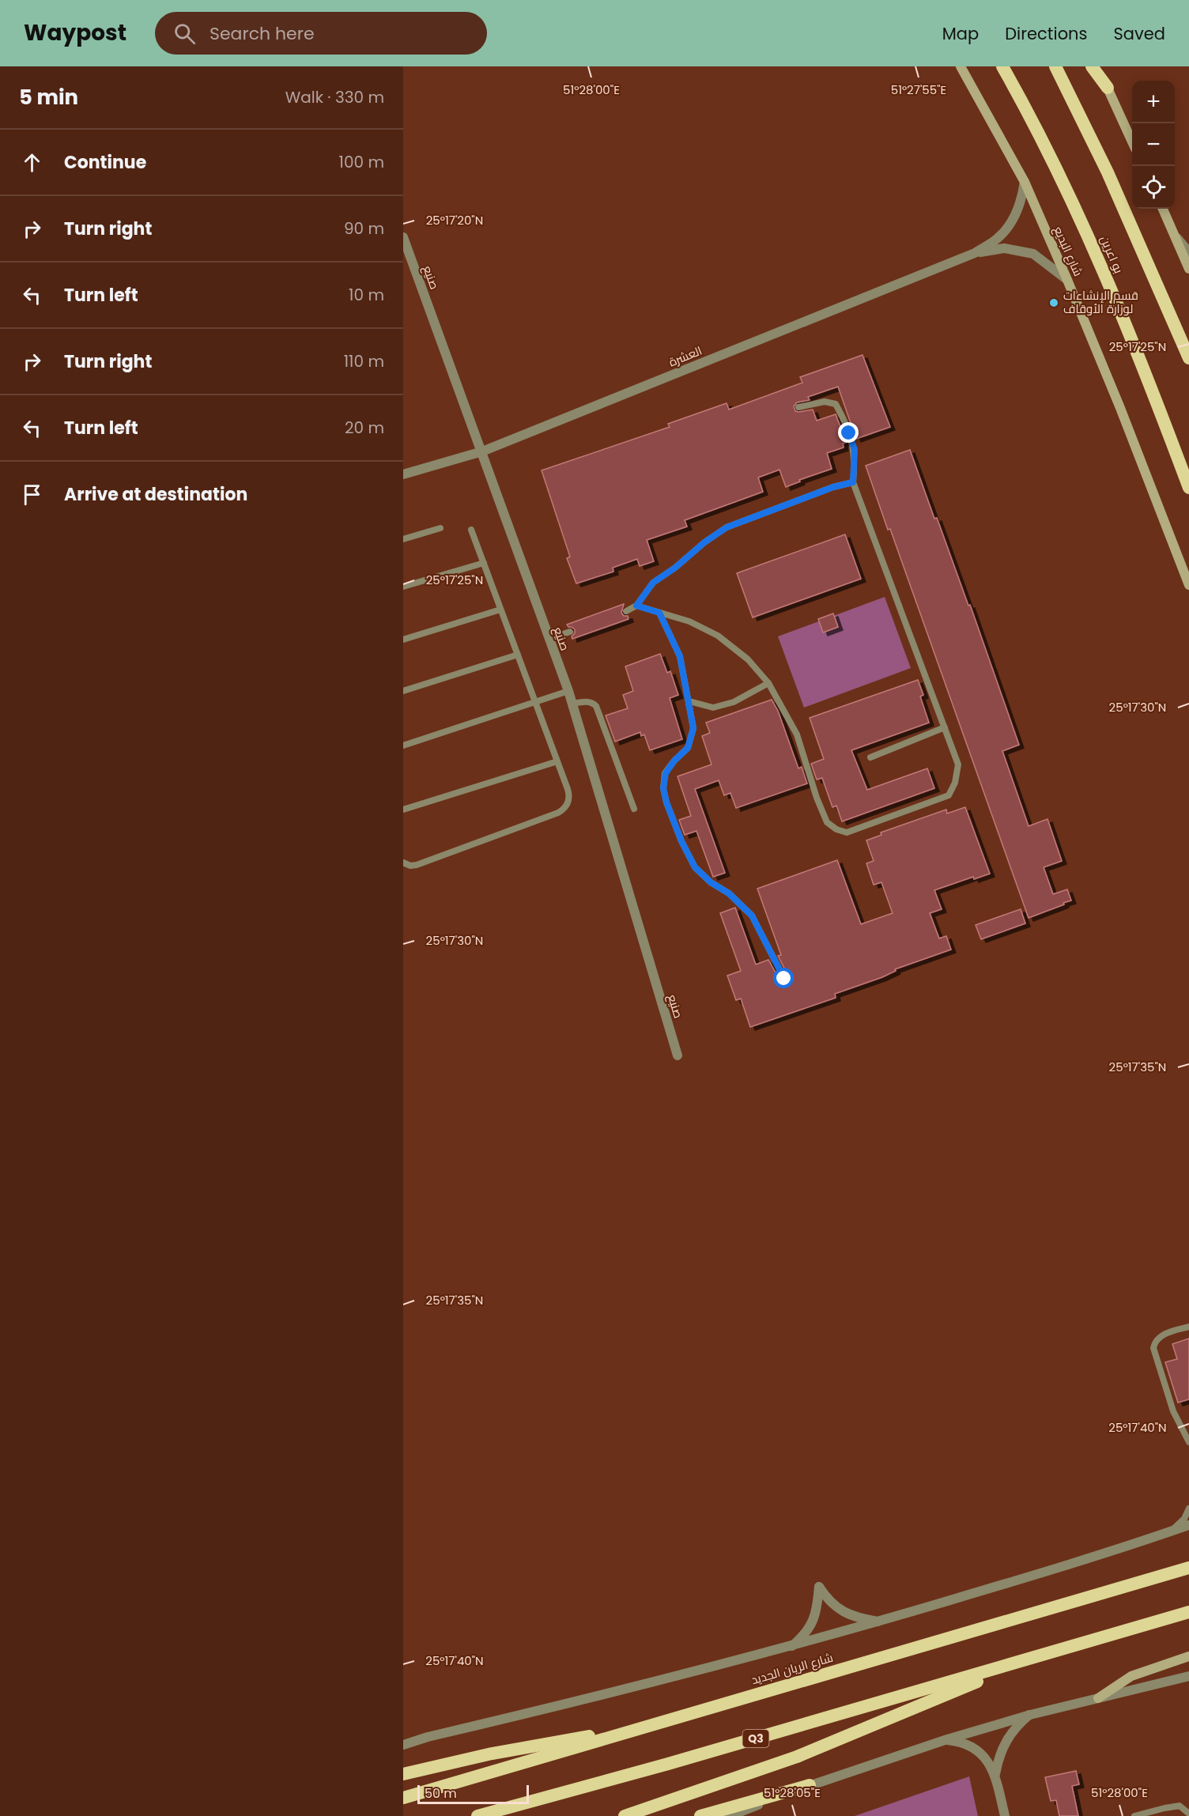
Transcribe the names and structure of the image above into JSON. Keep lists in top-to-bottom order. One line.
{"streets":{"highway":["بو اعرين","شارع الريان الجديد","Q3"],"main road":["شارع البديع"],"street":["صنيع","العشرة"]},"crossings":[["شارع البديع","العشرة"],["صنيع","العشرة"]],"places":["قسم الإنشاءات لوزارة الأوقاف"],"scale_bar":"50 m","page":{"header":"Waypost","search":"Search here","nav":["Map","Directions","Saved"],"heading":["5 min","Walk · 330 m"],"map_buttons":["+","−"],"list":[["Continue","100 m"],["Turn right","90 m"],["Turn left","10 m"],["Turn right","110 m"],["Turn left","20 m"],"Arrive at destination"],"scale":"50 m"},"coordinates":["51°28'00\"E","51°27'55\"E","25°17'20\"N","25°17'25\"N","25°17'30\"N","25°17'35\"N","25°17'40\"N","51°28'05\"E"]}
